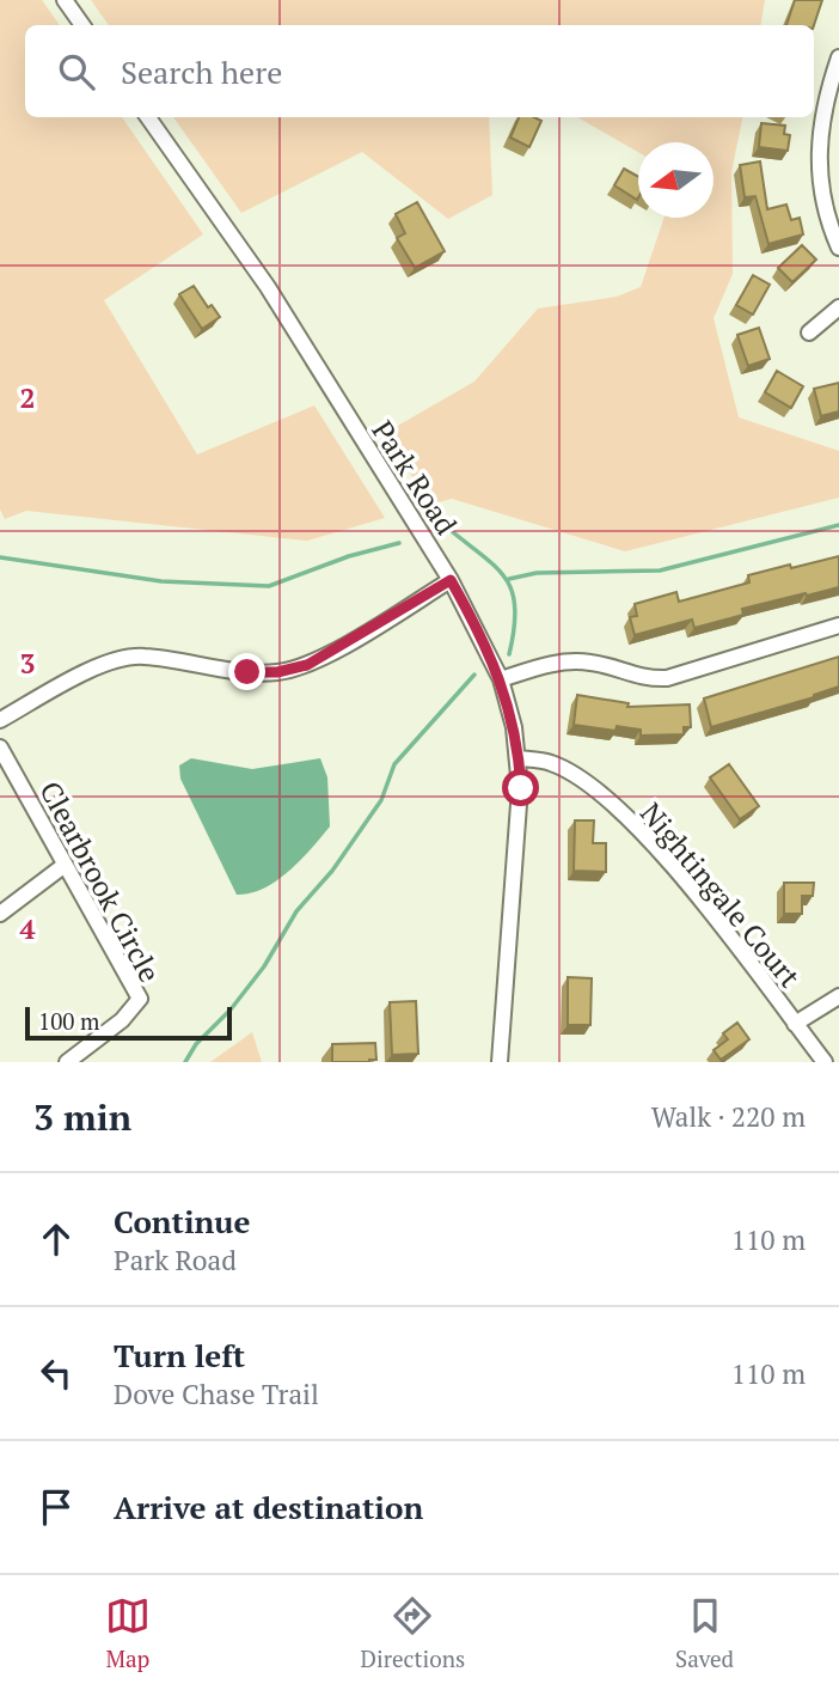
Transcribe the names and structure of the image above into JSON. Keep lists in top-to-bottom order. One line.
{"streets":{"street":["Park Road","Clearbrook Circle","Nightingale Court"]},"crossings":[["Park Road","Nightingale Court"]],"scale_bar":"100 m","north":"left","page":{"search":"Search here","scale":"100 m","heading":["3 min","Walk · 220 m"],"list":[["Continue","Park Road","110 m"],["Turn left","Dove Chase Trail","110 m"],"Arrive at destination"],"nav":["Map","Directions","Saved"]},"grid":{"rows":["2","3","4"]}}
